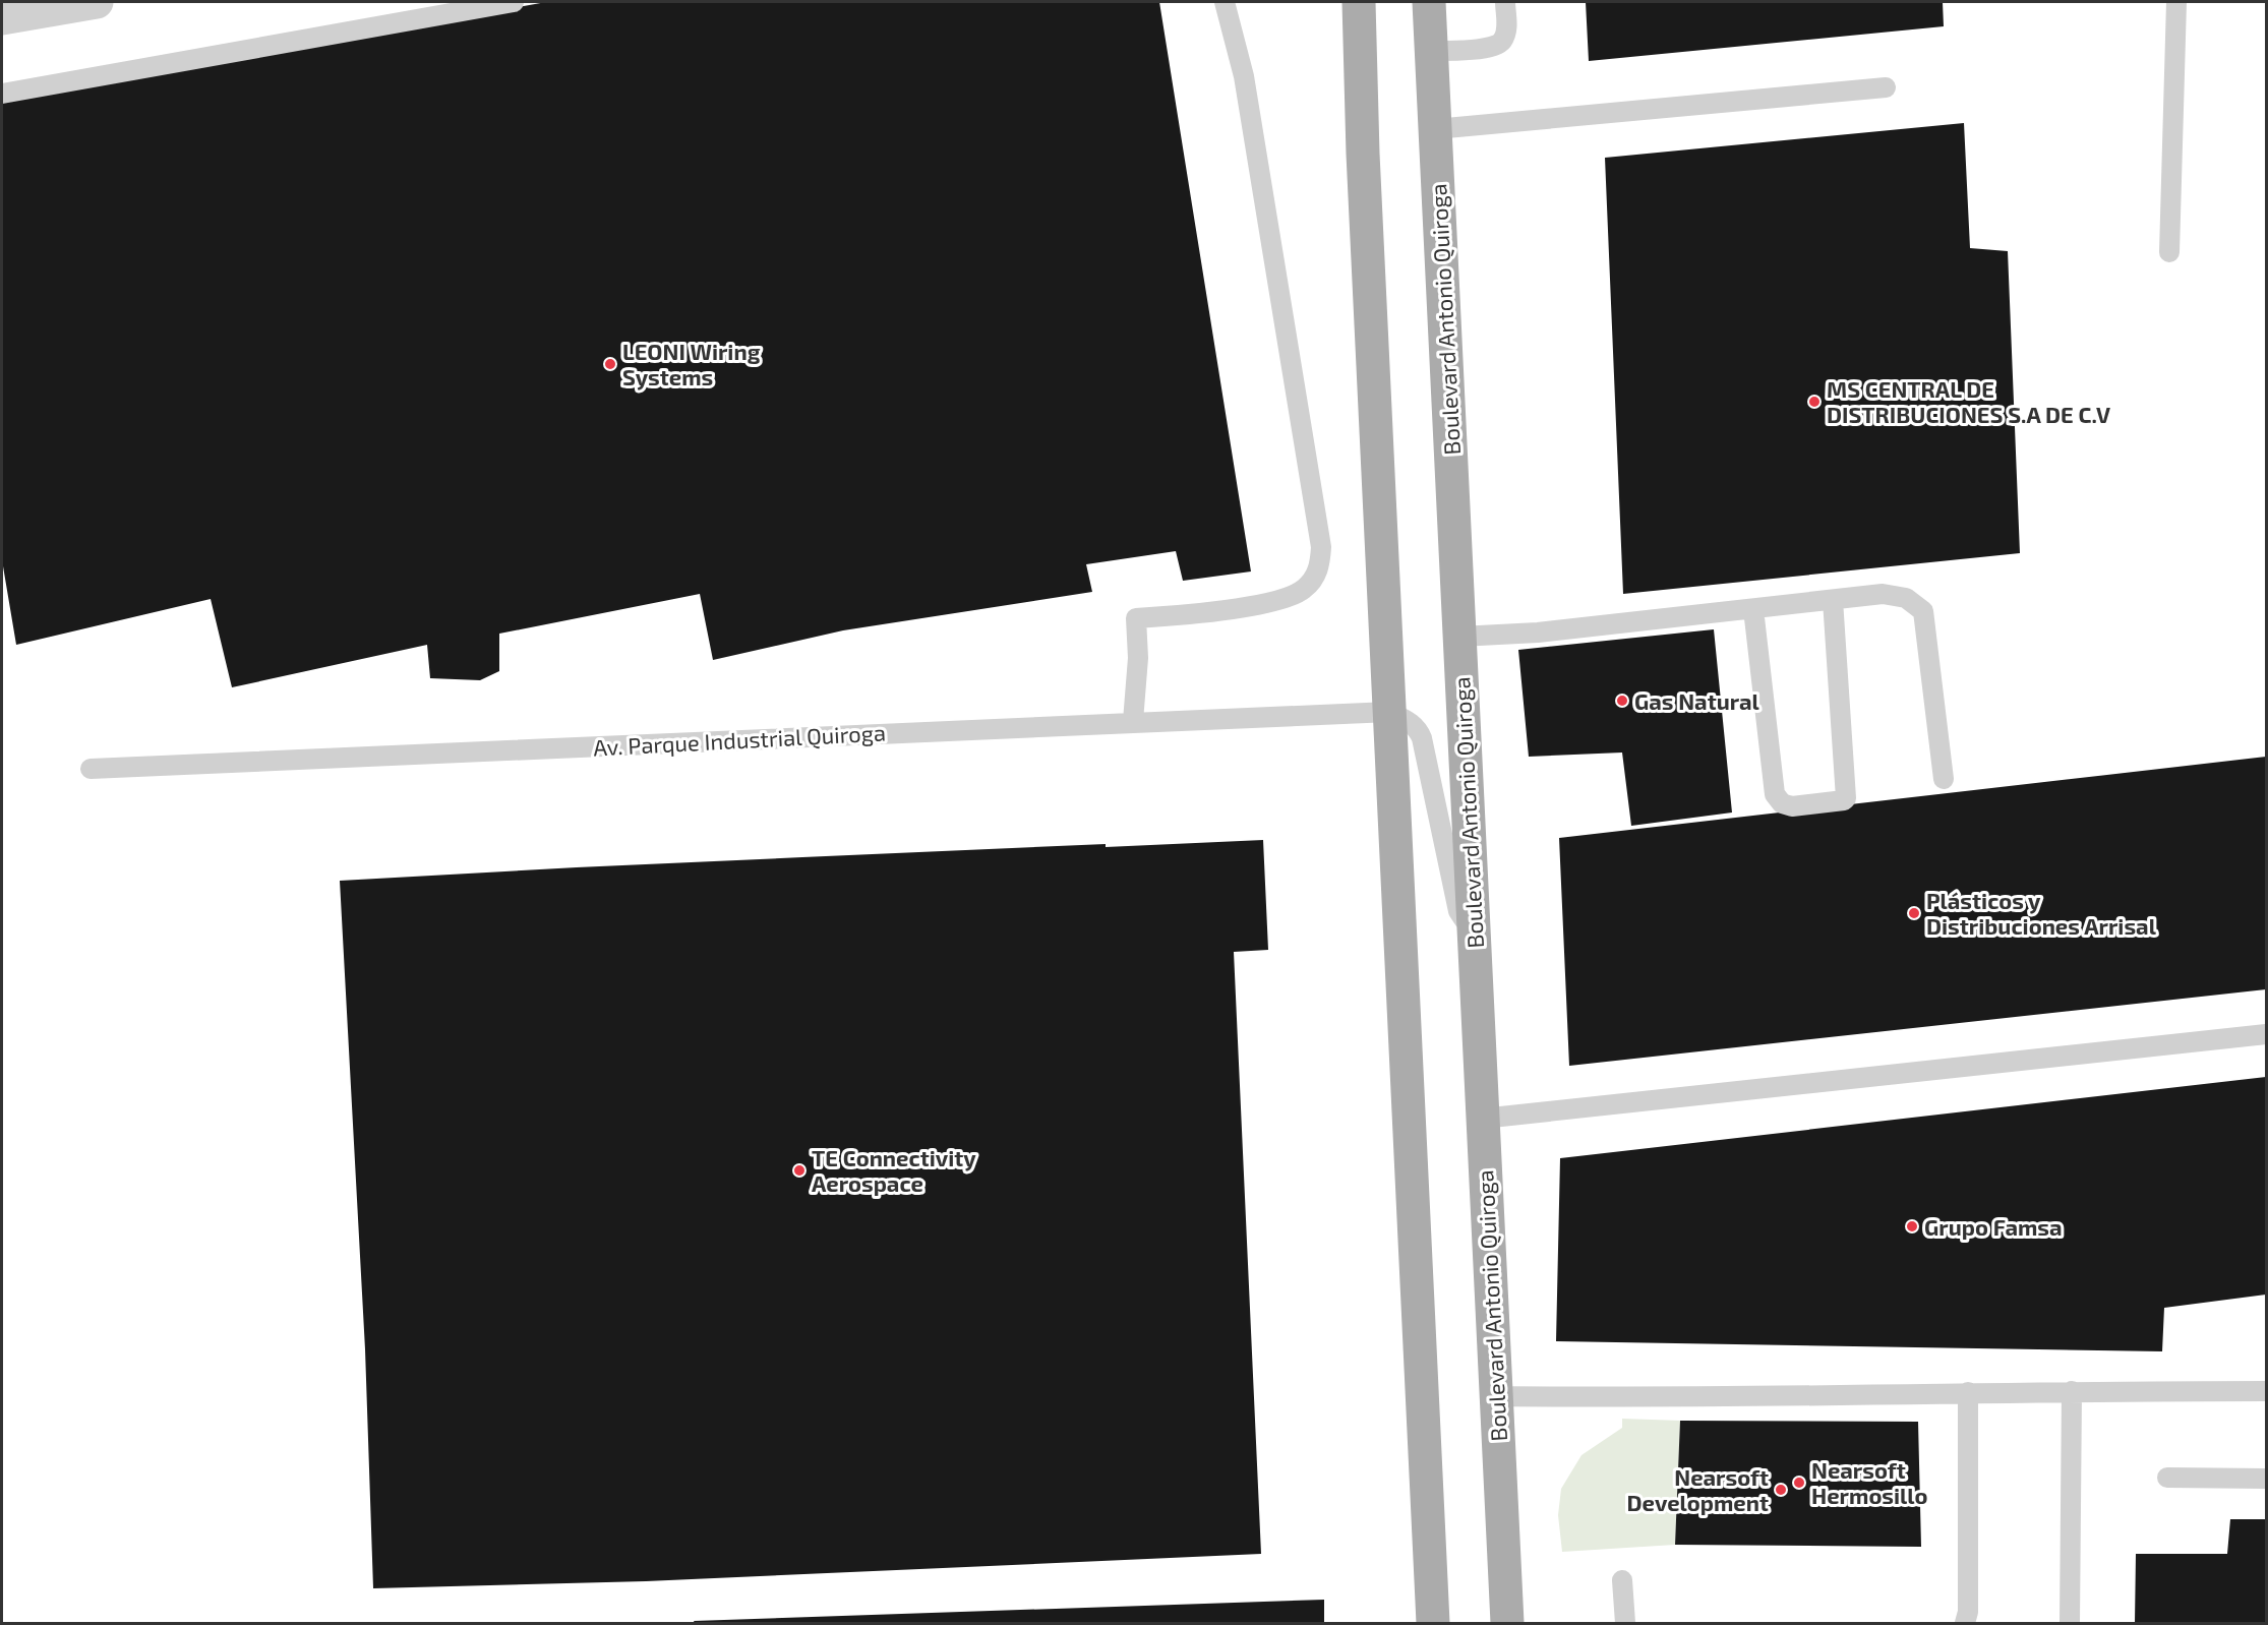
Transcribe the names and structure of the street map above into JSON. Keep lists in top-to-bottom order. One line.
{"streets":{"main road":["Boulevard Antonio Quiroga"],"lane":["Av. Parque Industrial Quiroga"]},"places":["LEONI Wiring Systems","MS CENTRAL DE DISTRIBUCIONES S.A DE C.V","Gas Natural","Plásticos y Distribuciones Arrisal","TE Connectivity Aerospace","Grupo Famsa","Nearsoft Hermosillo","Nearsoft Development"]}
